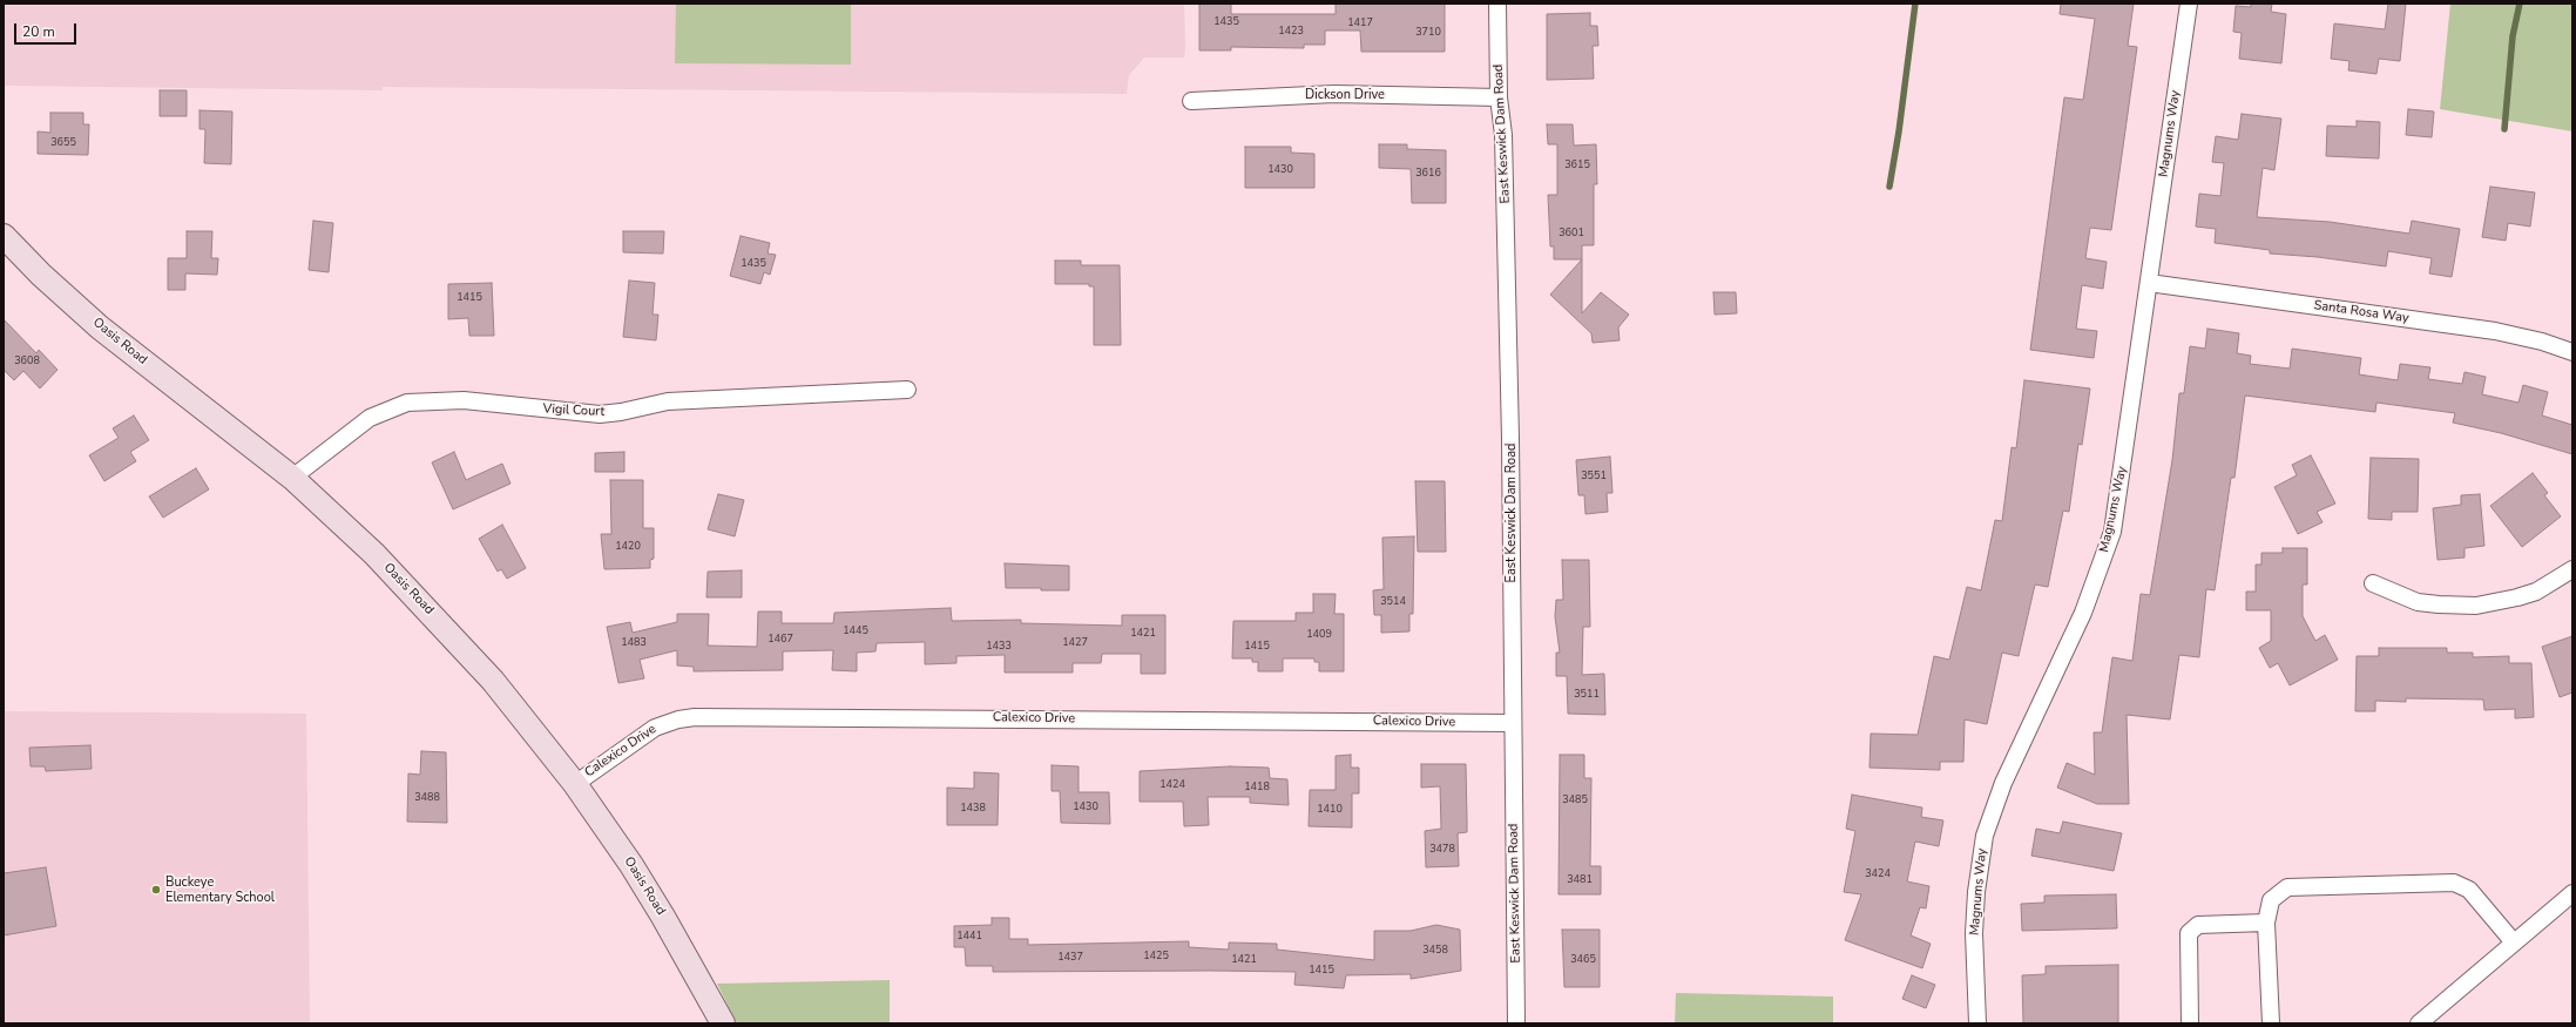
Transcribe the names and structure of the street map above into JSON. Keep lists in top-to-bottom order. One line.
{"streets":{"main road":["Oasis Road"],"street":["Dickson Drive","East Keswick Dam Road","Magnums Way","Santa Rosa Way","Vigil Court","Calexico Drive"]},"crossings":[["Dickson Drive","East Keswick Dam Road"],["East Keswick Dam Road","Calexico Drive"],["Magnums Way","Santa Rosa Way"],["Oasis Road","Vigil Court"],["Oasis Road","Calexico Drive"]],"places":["Buckeye Elementary School"],"house_numbers":["1435","1417","1423","3710","3655","3615","1430","3616","3601","1435","1415","3608","3551","1420","3514","1445","1421","1409","1467","1483","1427","1433","1415","3511","1424","1418","3488","3485","1430","1438","1410","3478","3424","3481","1441","3458","1425","1437","1421","3465","1415"],"scale_bar":"20 m"}
